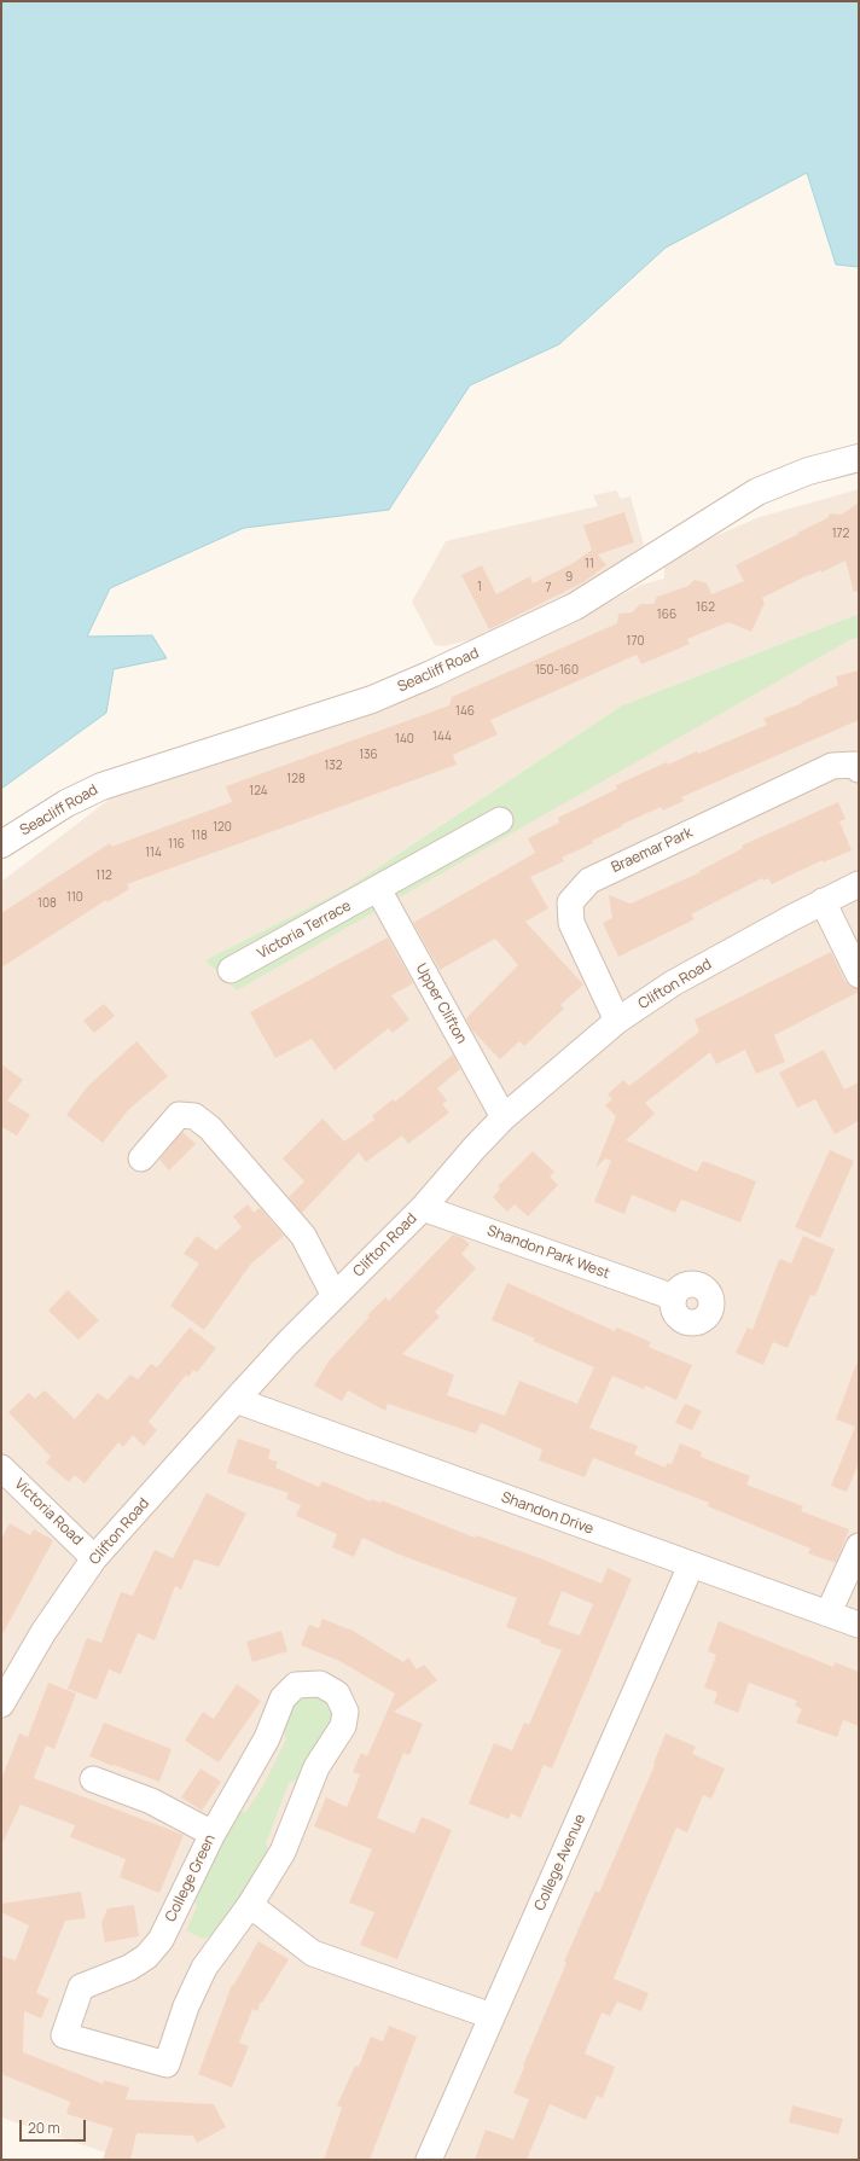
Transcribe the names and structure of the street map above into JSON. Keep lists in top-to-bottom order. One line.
{"streets":{"street":["Seacliff Road","Braemar Park","Victoria Terrace","Clifton Road","Upper Clifton","Shandon Park West","Victoria Road","Shandon Drive","College Avenue","College Green"]},"crossings":[["Braemar Park","Clifton Road"],["Victoria Terrace","Upper Clifton"],["Clifton Road","Upper Clifton"],["Clifton Road","Shandon Park West"],["Clifton Road","Victoria Road"],["Clifton Road","Shandon Drive"],["Shandon Drive","College Avenue"]],"house_numbers":["172","11","9","1","7","162","166","170","150-160","146","144","140","136","132","128","124","120","118","116","114","112","110","108"],"scale_bar":"20 m"}
